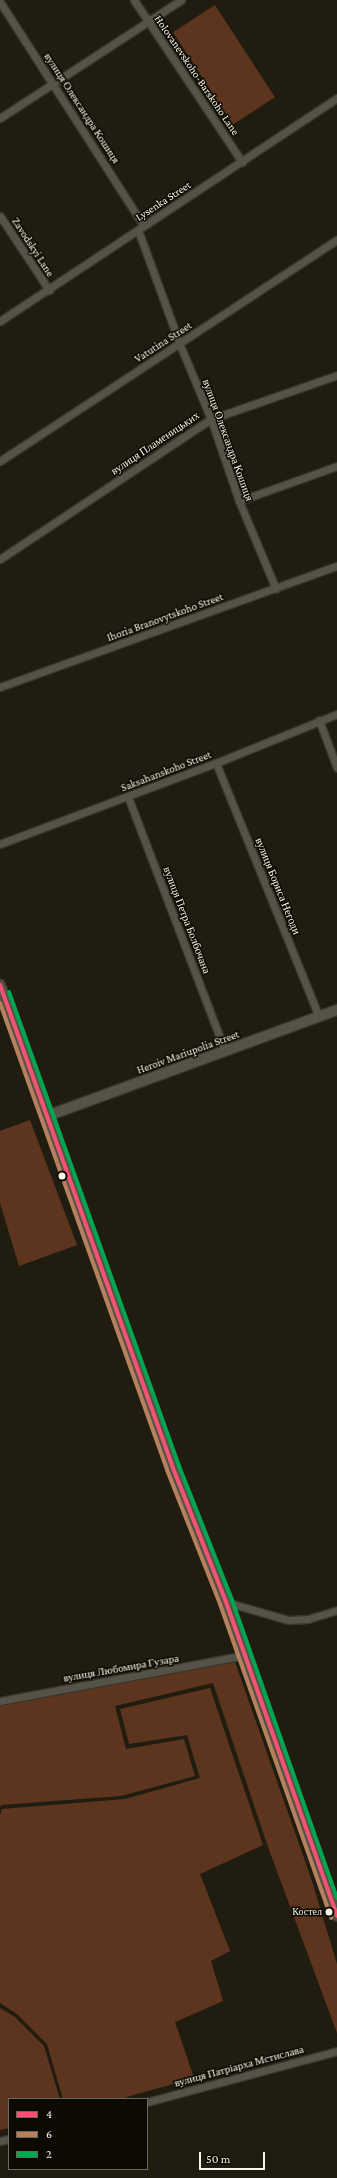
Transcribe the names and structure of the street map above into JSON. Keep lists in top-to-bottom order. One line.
{"streets":{"main road":["Heroiv Mariupolia Street"],"street":["Holovanevskoho-Barskoho Lane","вулиця Олександра Кошиця","Lysenka Street","Zavodskyi Lane","Vatutina Street","вулиця Пламеницьких","Ihoria Branovytskoho Street","Saksahanskoho Street","вулиця Бориса Негоди","вулиця Петра Болбочана","вулиця Любомира Гузара","вулиця Патріарха Мстислава"]},"crossings":[["Holovanevskoho-Barskoho Lane","Lysenka Street"],["вулиця Олександра Кошиця","Lysenka Street"],["вулиця Олександра Кошиця","Vatutina Street"],["вулиця Олександра Кошиця","вулиця Пламеницьких"],["вулиця Олександра Кошиця","Ihoria Branovytskoho Street"],["Lysenka Street","Zavodskyi Lane"],["Saksahanskoho Street","вулиця Бориса Негоди"],["Saksahanskoho Street","вулиця Петра Болбочана"],["вулиця Бориса Негоди","Heroiv Mariupolia Street"],["вулиця Петра Болбочана","Heroiv Mariupolia Street"]],"places":["Костел"],"lines":["transit line 4","transit line 2","transit line 6"],"legend":["4","6","2"],"scale_bar":"50 m"}
